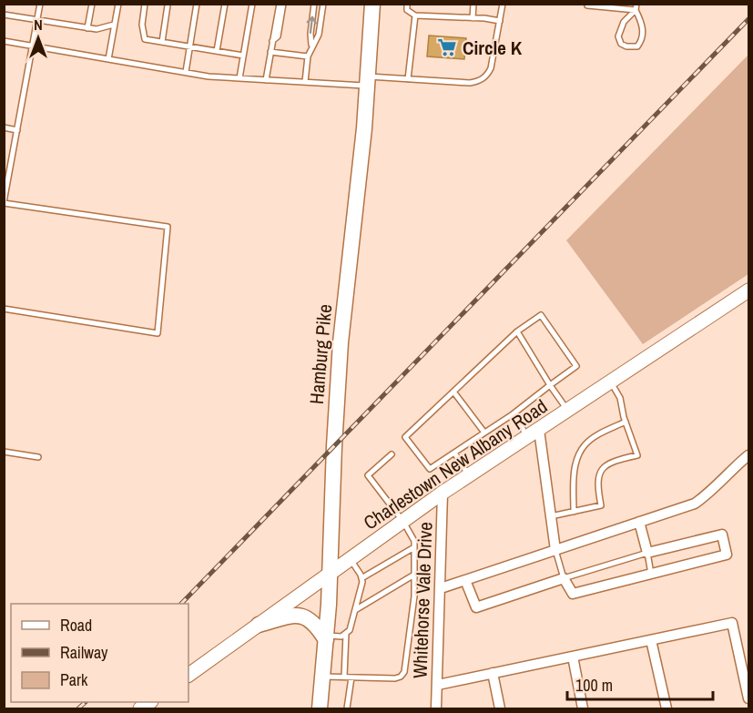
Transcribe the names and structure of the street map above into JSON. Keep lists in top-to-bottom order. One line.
{"streets":{"main road":["Hamburg Pike","Charlestown New Albany Road"],"street":["Whitehorse Vale Drive"]},"crossings":[["Hamburg Pike","Charlestown New Albany Road"],["Charlestown New Albany Road","Whitehorse Vale Drive"]],"places":{"supermarket":["Circle K"]},"legend":["Road","Railway","Park"],"scale_bar":"100 m","north":"top"}
